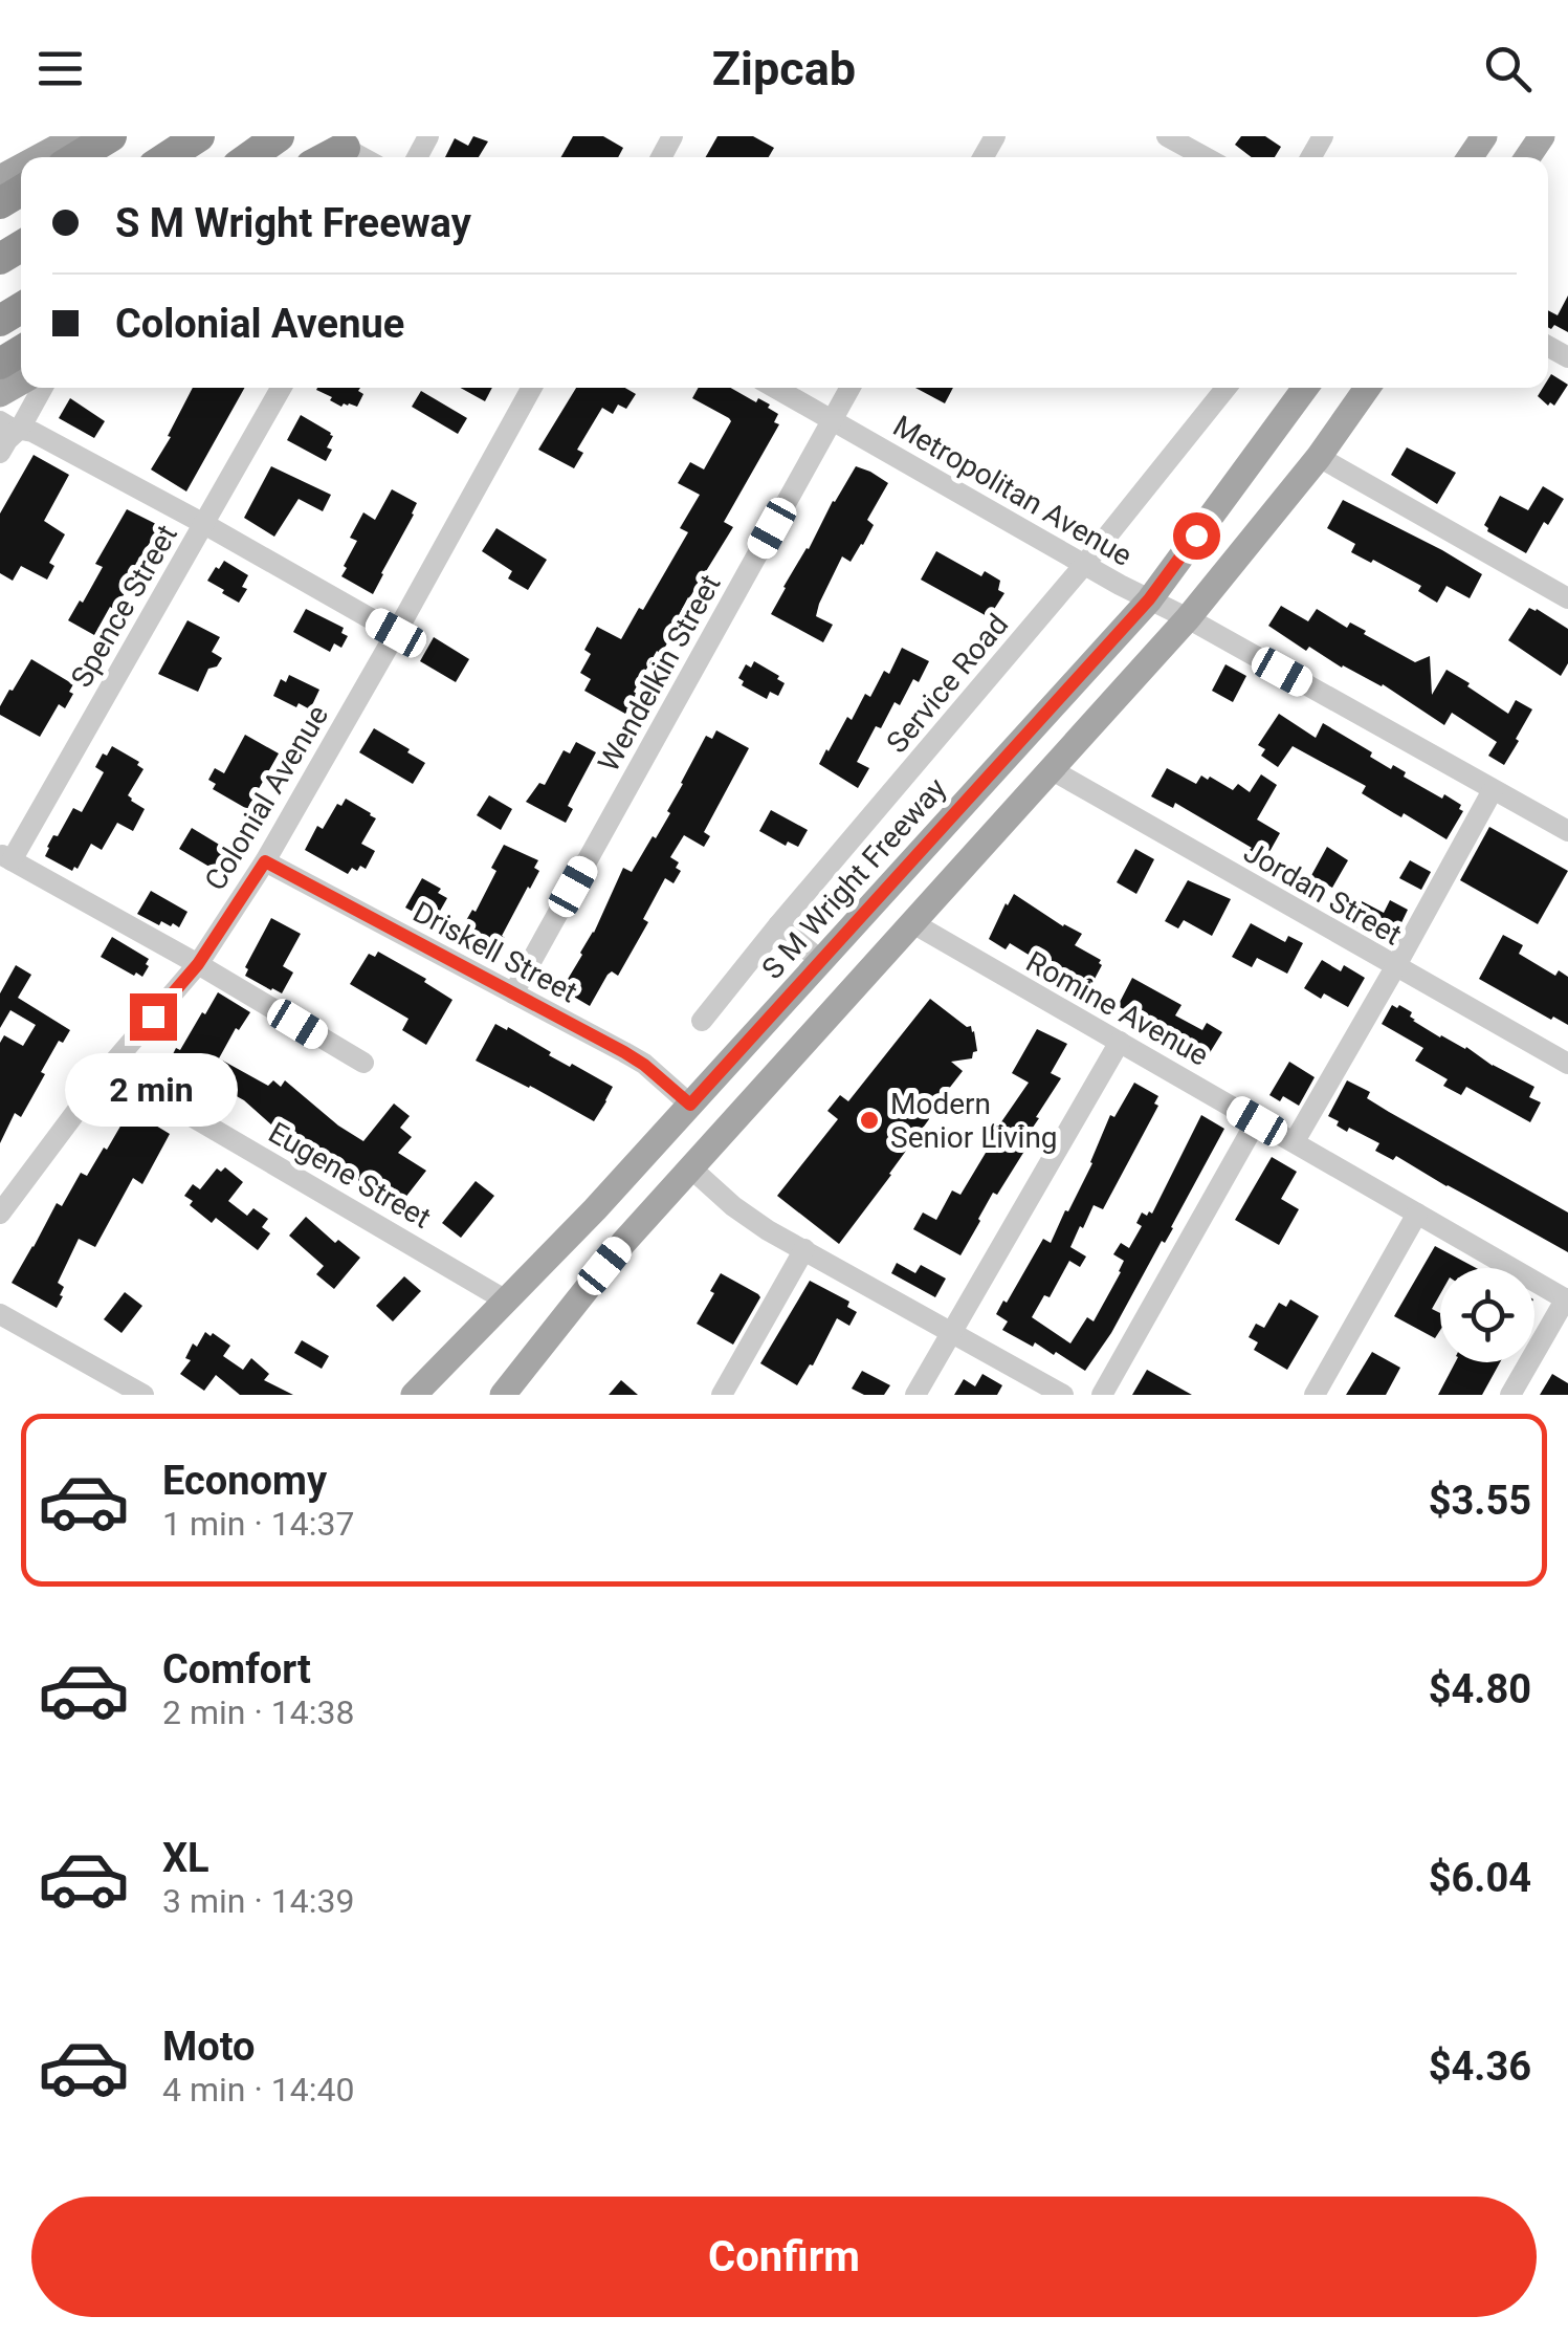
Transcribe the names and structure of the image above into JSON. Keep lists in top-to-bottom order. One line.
{"streets":{"main road":["S M Wright Freeway"],"street":["Metropolitan Avenue","Spence Street","Wendelkin Street","Service Road","Colonial Avenue","Jordan Street","Driskell Street","Romine Avenue","Eugene Street"]},"crossings":[["Metropolitan Avenue","Wendelkin Street"],["Metropolitan Avenue","Service Road"],["Metropolitan Avenue","S M Wright Freeway"],["Wendelkin Street","Driskell Street"],["Colonial Avenue","Driskell Street"],["Colonial Avenue","Eugene Street"],["S M Wright Freeway","Driskell Street"],["S M Wright Freeway","Eugene Street"]],"places":["Modern Senior Living"],"page":{"header":"Zipcab","banner":["S M Wright Freeway","Colonial Avenue"],"bubble":"2 min","list":[{"name":"Economy","note":"1 min · 14:37","value":"$3.55"},{"name":"Comfort","note":"2 min · 14:38","value":"$4.80"},{"name":"XL","note":"3 min · 14:39","value":"$6.04"},{"name":"Moto","note":"4 min · 14:40","value":"$4.36"}],"buttons":"Confirm"}}
